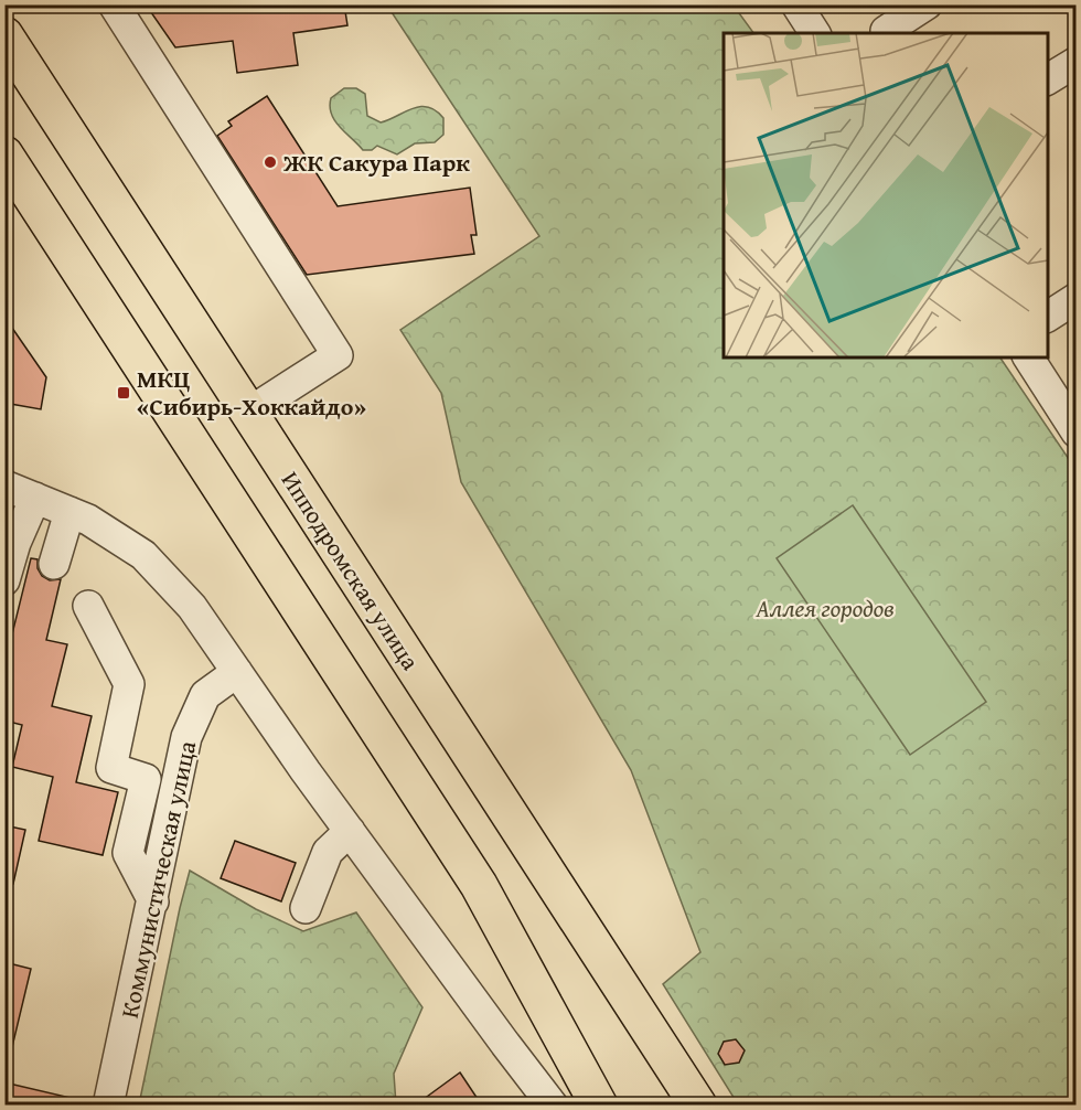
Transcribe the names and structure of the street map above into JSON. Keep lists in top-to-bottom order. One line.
{"streets":{"highway":["Ипподромская улица"],"street":["Коммунистическая улица"]},"parks":["Аллея городов"],"places":{"other":["ЖК Сакура Парк"],"transit":["МКЦ «Сибирь-Хоккайдо»"]}}
